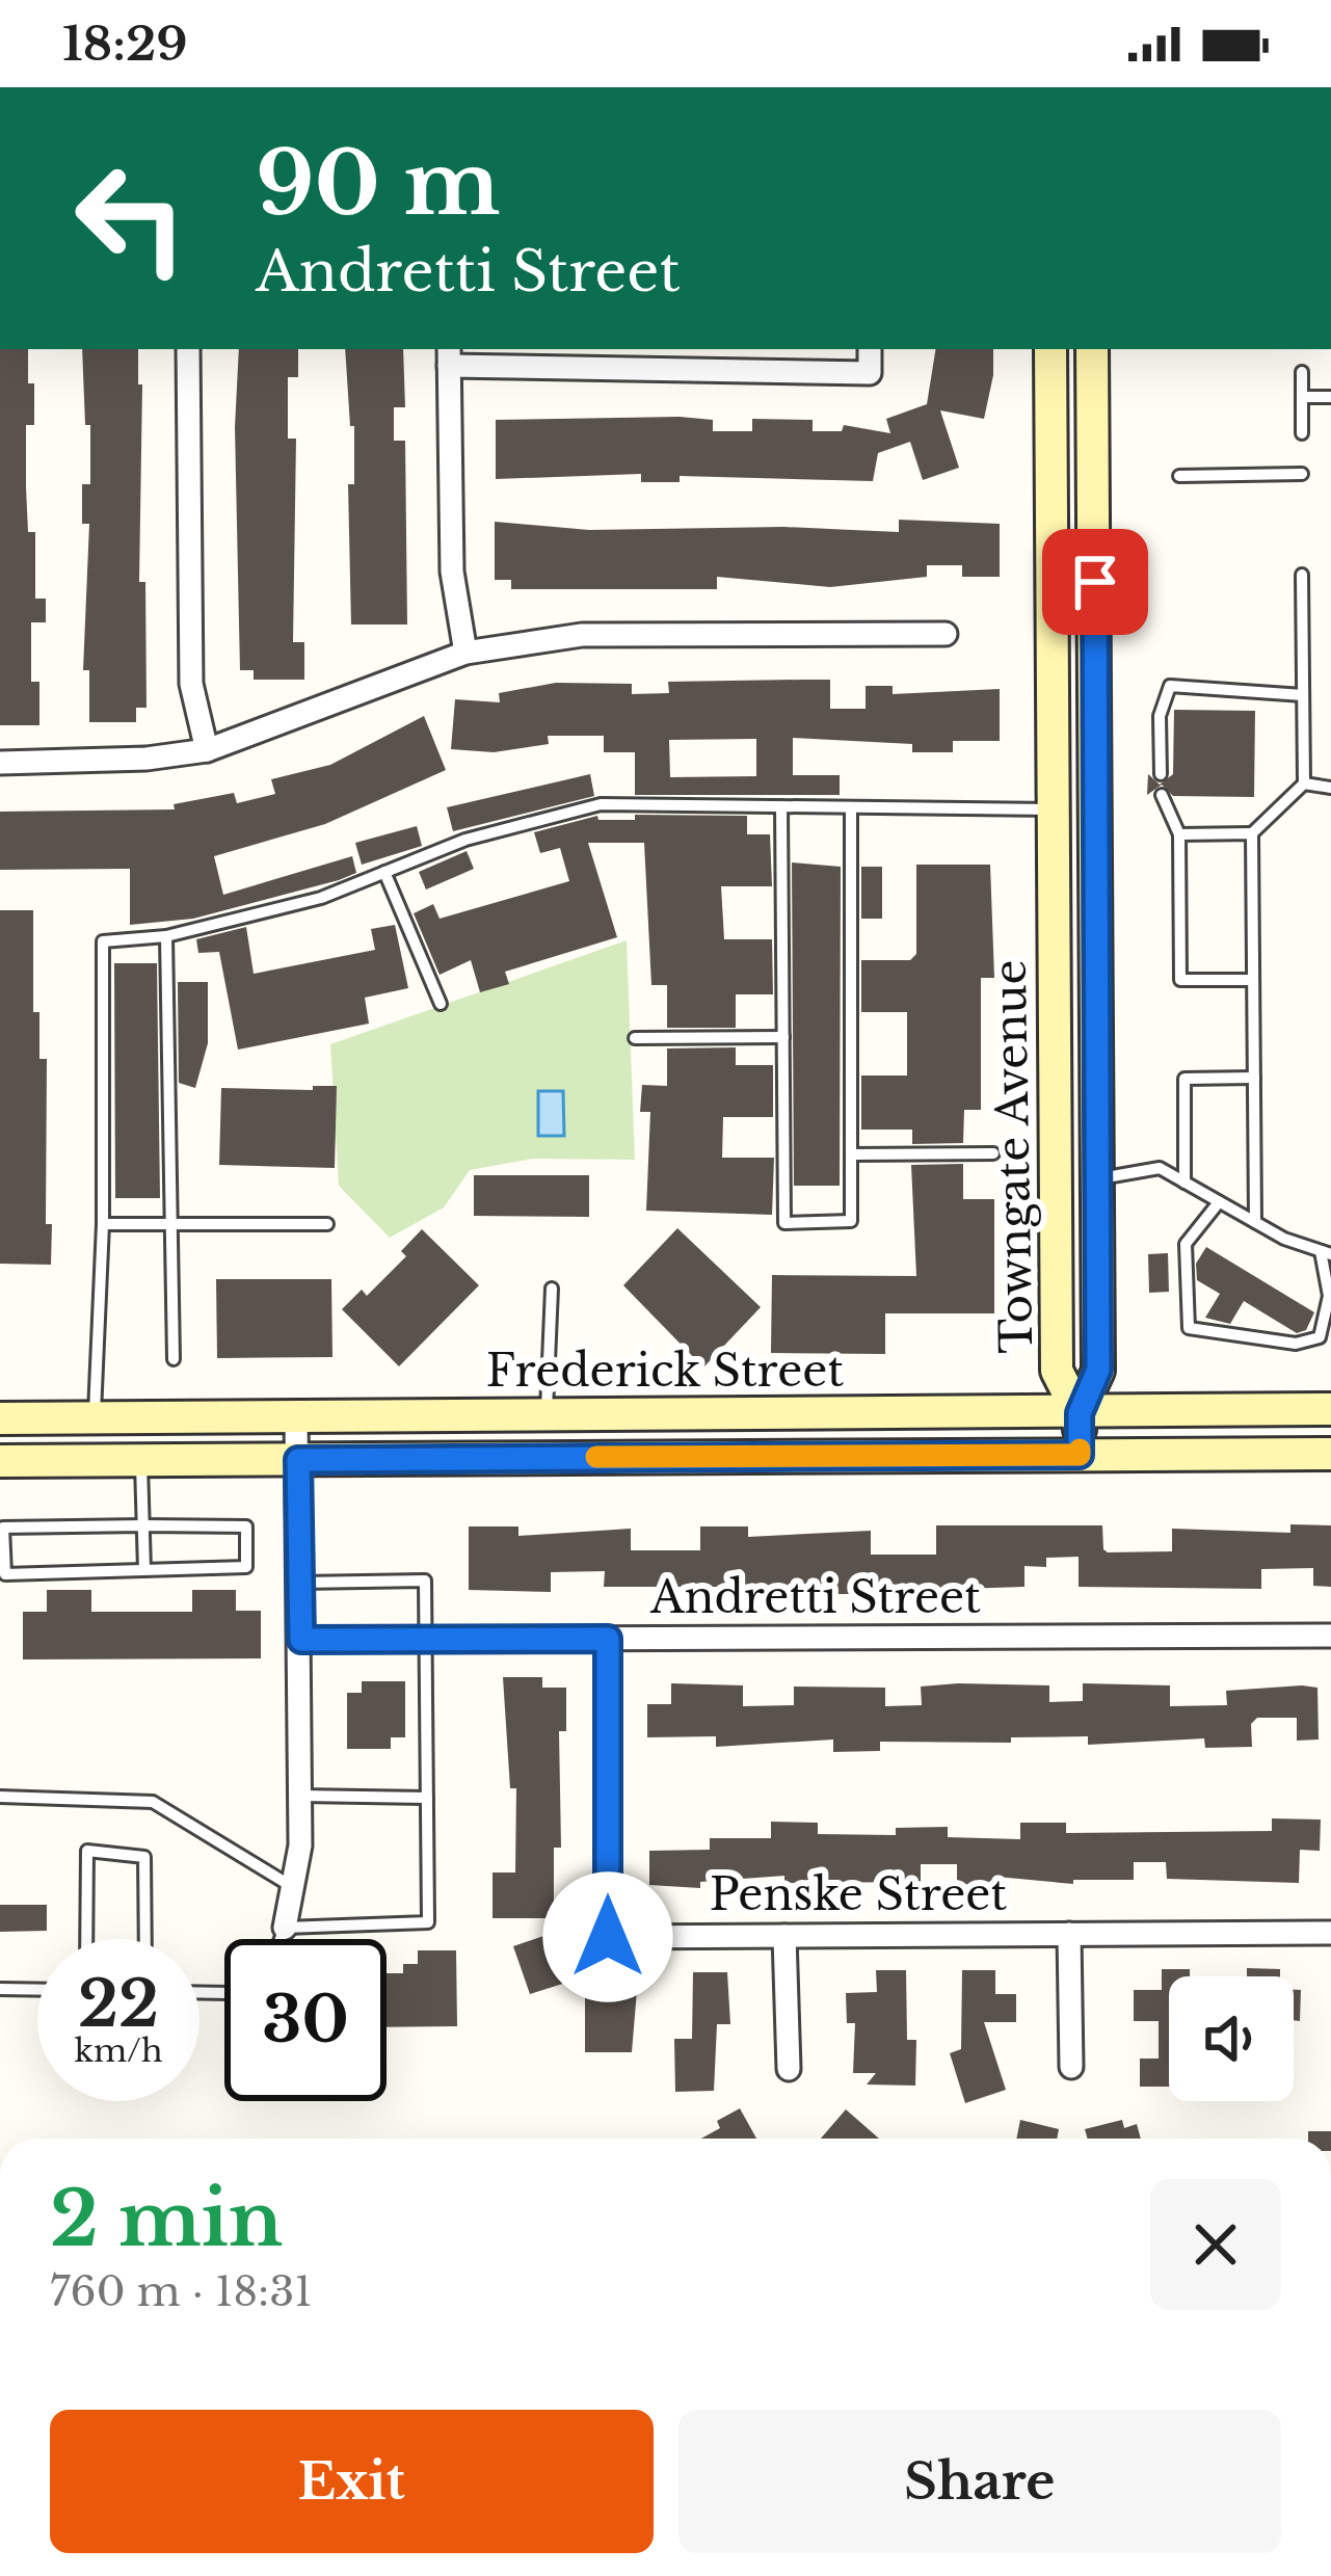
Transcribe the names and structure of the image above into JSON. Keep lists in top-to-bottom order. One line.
{"streets":{"main road":["Towngate Avenue","Frederick Street"],"street":["Andretti Street","Penske Street"]},"crossings":[["Towngate Avenue","Frederick Street"],["Andretti Street","Penske Street"]],"page":{"status":"18:29","turn":["90 m","Andretti Street"],"speed":"22 km/h","limit":"30","heading":["2 min","760 m · 18:31"],"buttons":["Exit","Share"]}}
